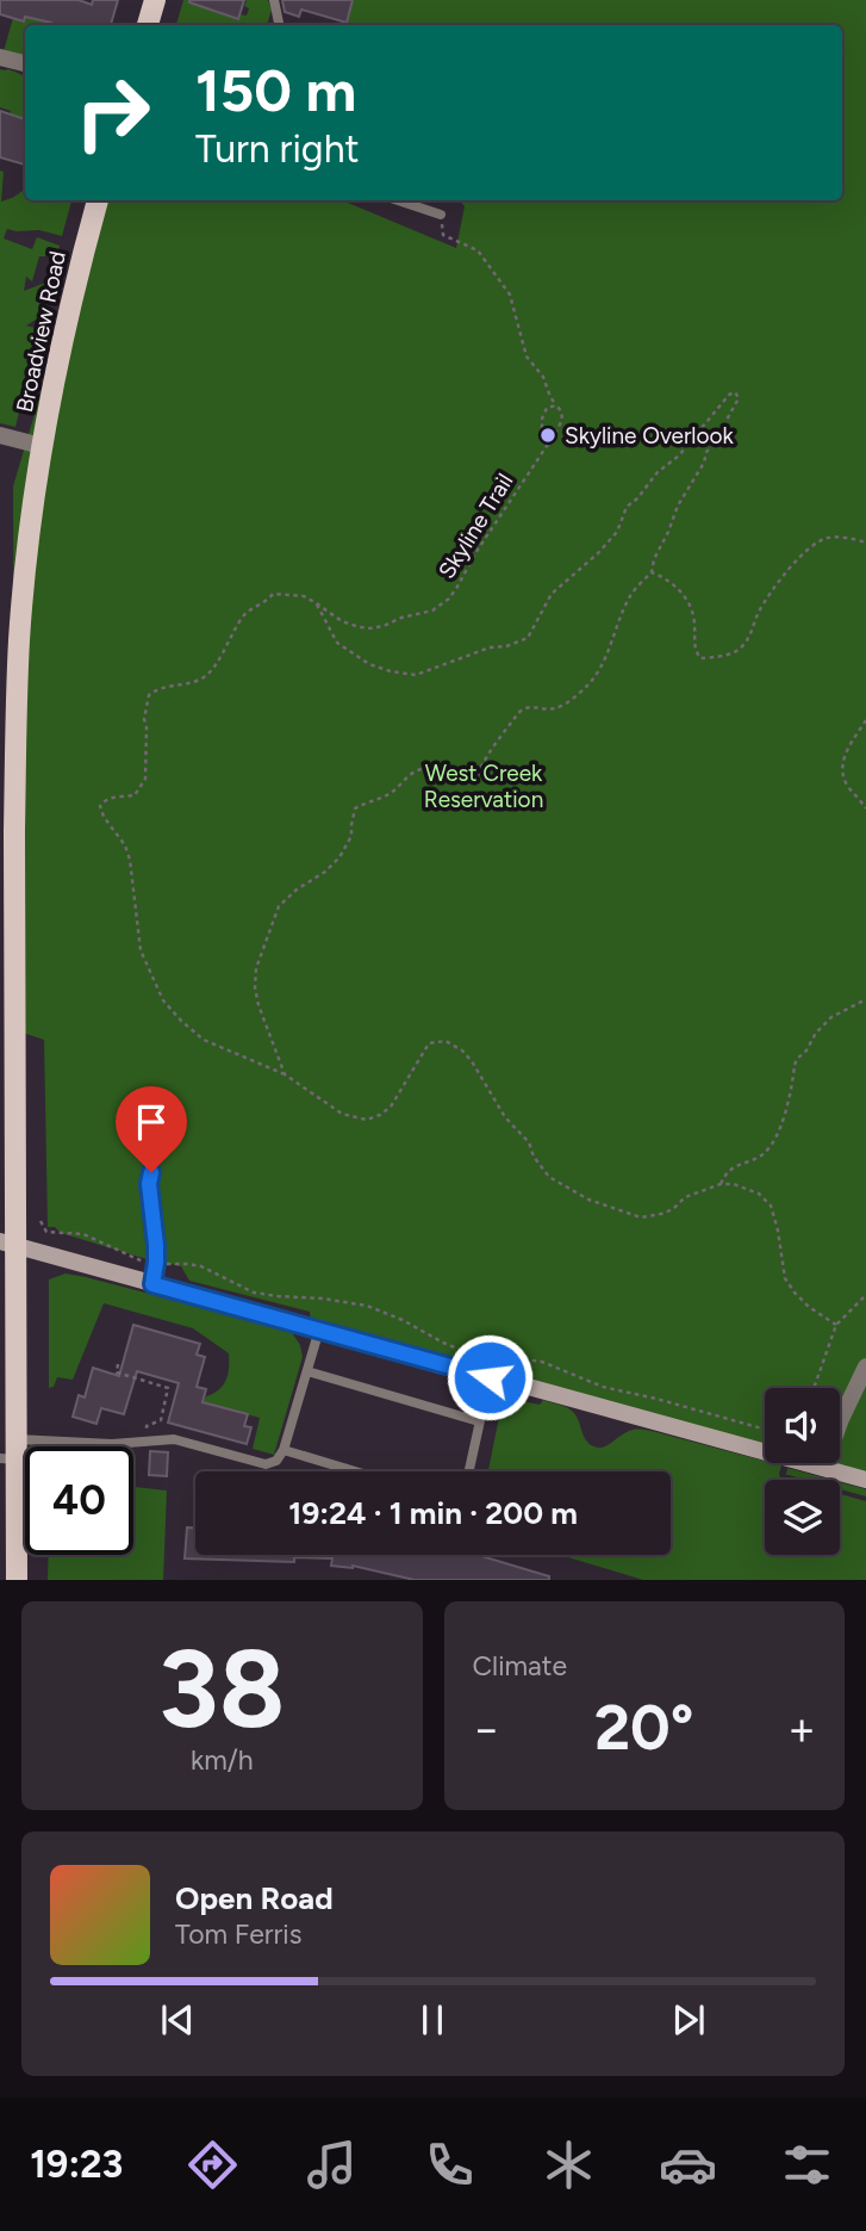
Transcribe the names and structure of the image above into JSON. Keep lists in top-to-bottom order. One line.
{"streets":{"main road":["Broadview Road"],"path":["Skyline Trail"]},"parks":["West Creek Reservation"],"places":["Skyline Overlook"],"page":{"turn":["150 m","Turn right"],"limit":"40","trip":"19:24 · 1 min · 200 m","tile":[["38","km/h"],"Climate"],"heat":["−","20°","+"],"song":["Open Road","Tom Ferris"],"tabs":"19:23"}}
